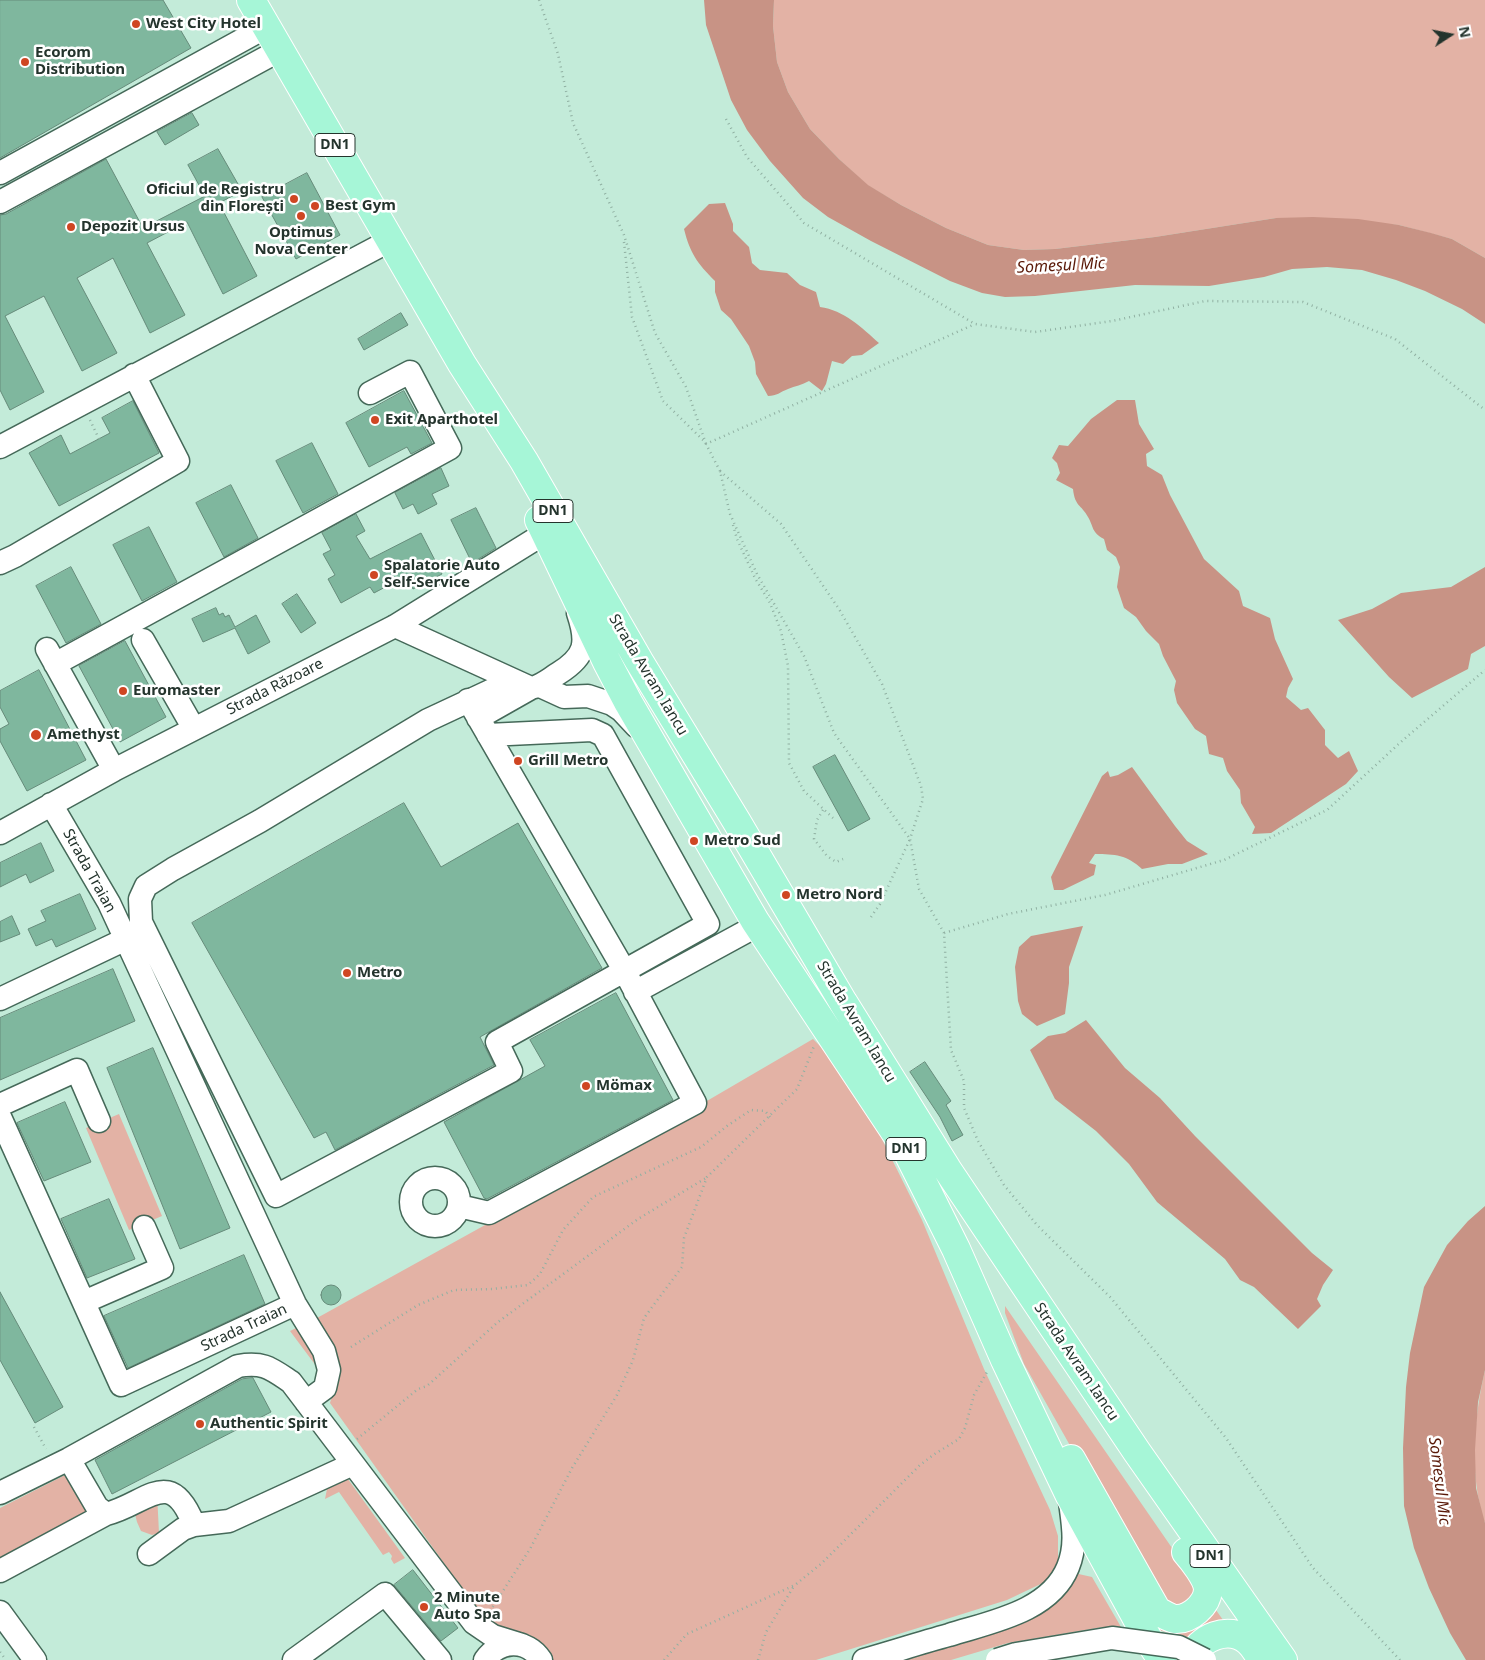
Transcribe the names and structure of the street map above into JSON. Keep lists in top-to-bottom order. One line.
{"streets":{"main road":["DN1","Strada Avram Iancu"],"street":["Strada Răzoare","Strada Traian"]},"crossings":[["Strada Avram Iancu","Strada Răzoare"],["Strada Răzoare","Strada Traian"]],"water":["Someșul Mic"],"places":["West City Hotel","Ecorom Distribution","Oficiul de Registru din Florești","Best Gym","Optimus Nova Center","Depozit Ursus","Exit Aparthotel","Spalatorie Auto Self-Service","Euromaster","Amethyst","Grill Metro","Metro Sud","Metro Nord","Metro","Mömax","Authentic Spirit","2 Minute Auto Spa"],"north":"right"}
